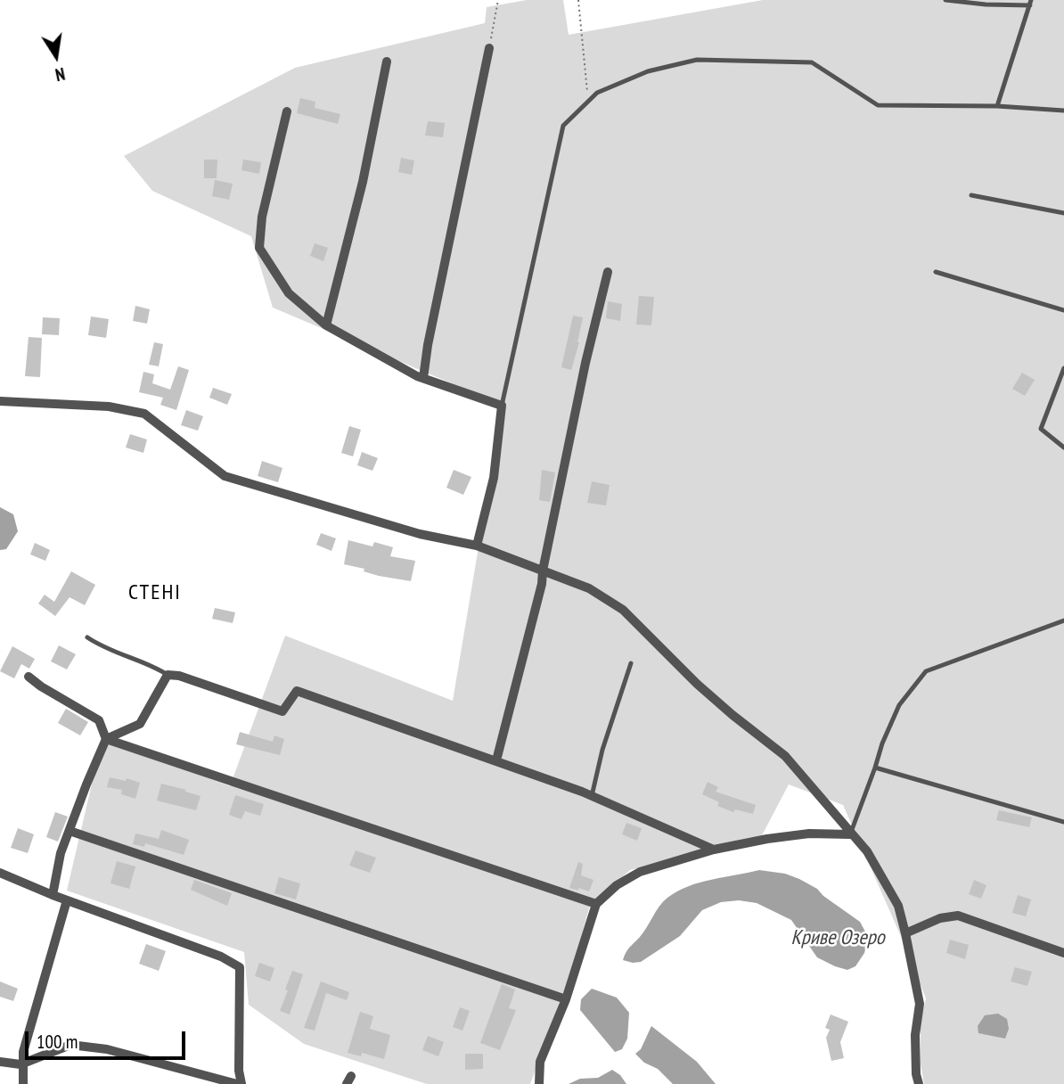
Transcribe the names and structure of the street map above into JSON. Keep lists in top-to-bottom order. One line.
{"districts":["СТЕНІ"],"water":["Криве Озеро"],"scale_bar":"100 m","north":"bottom"}
